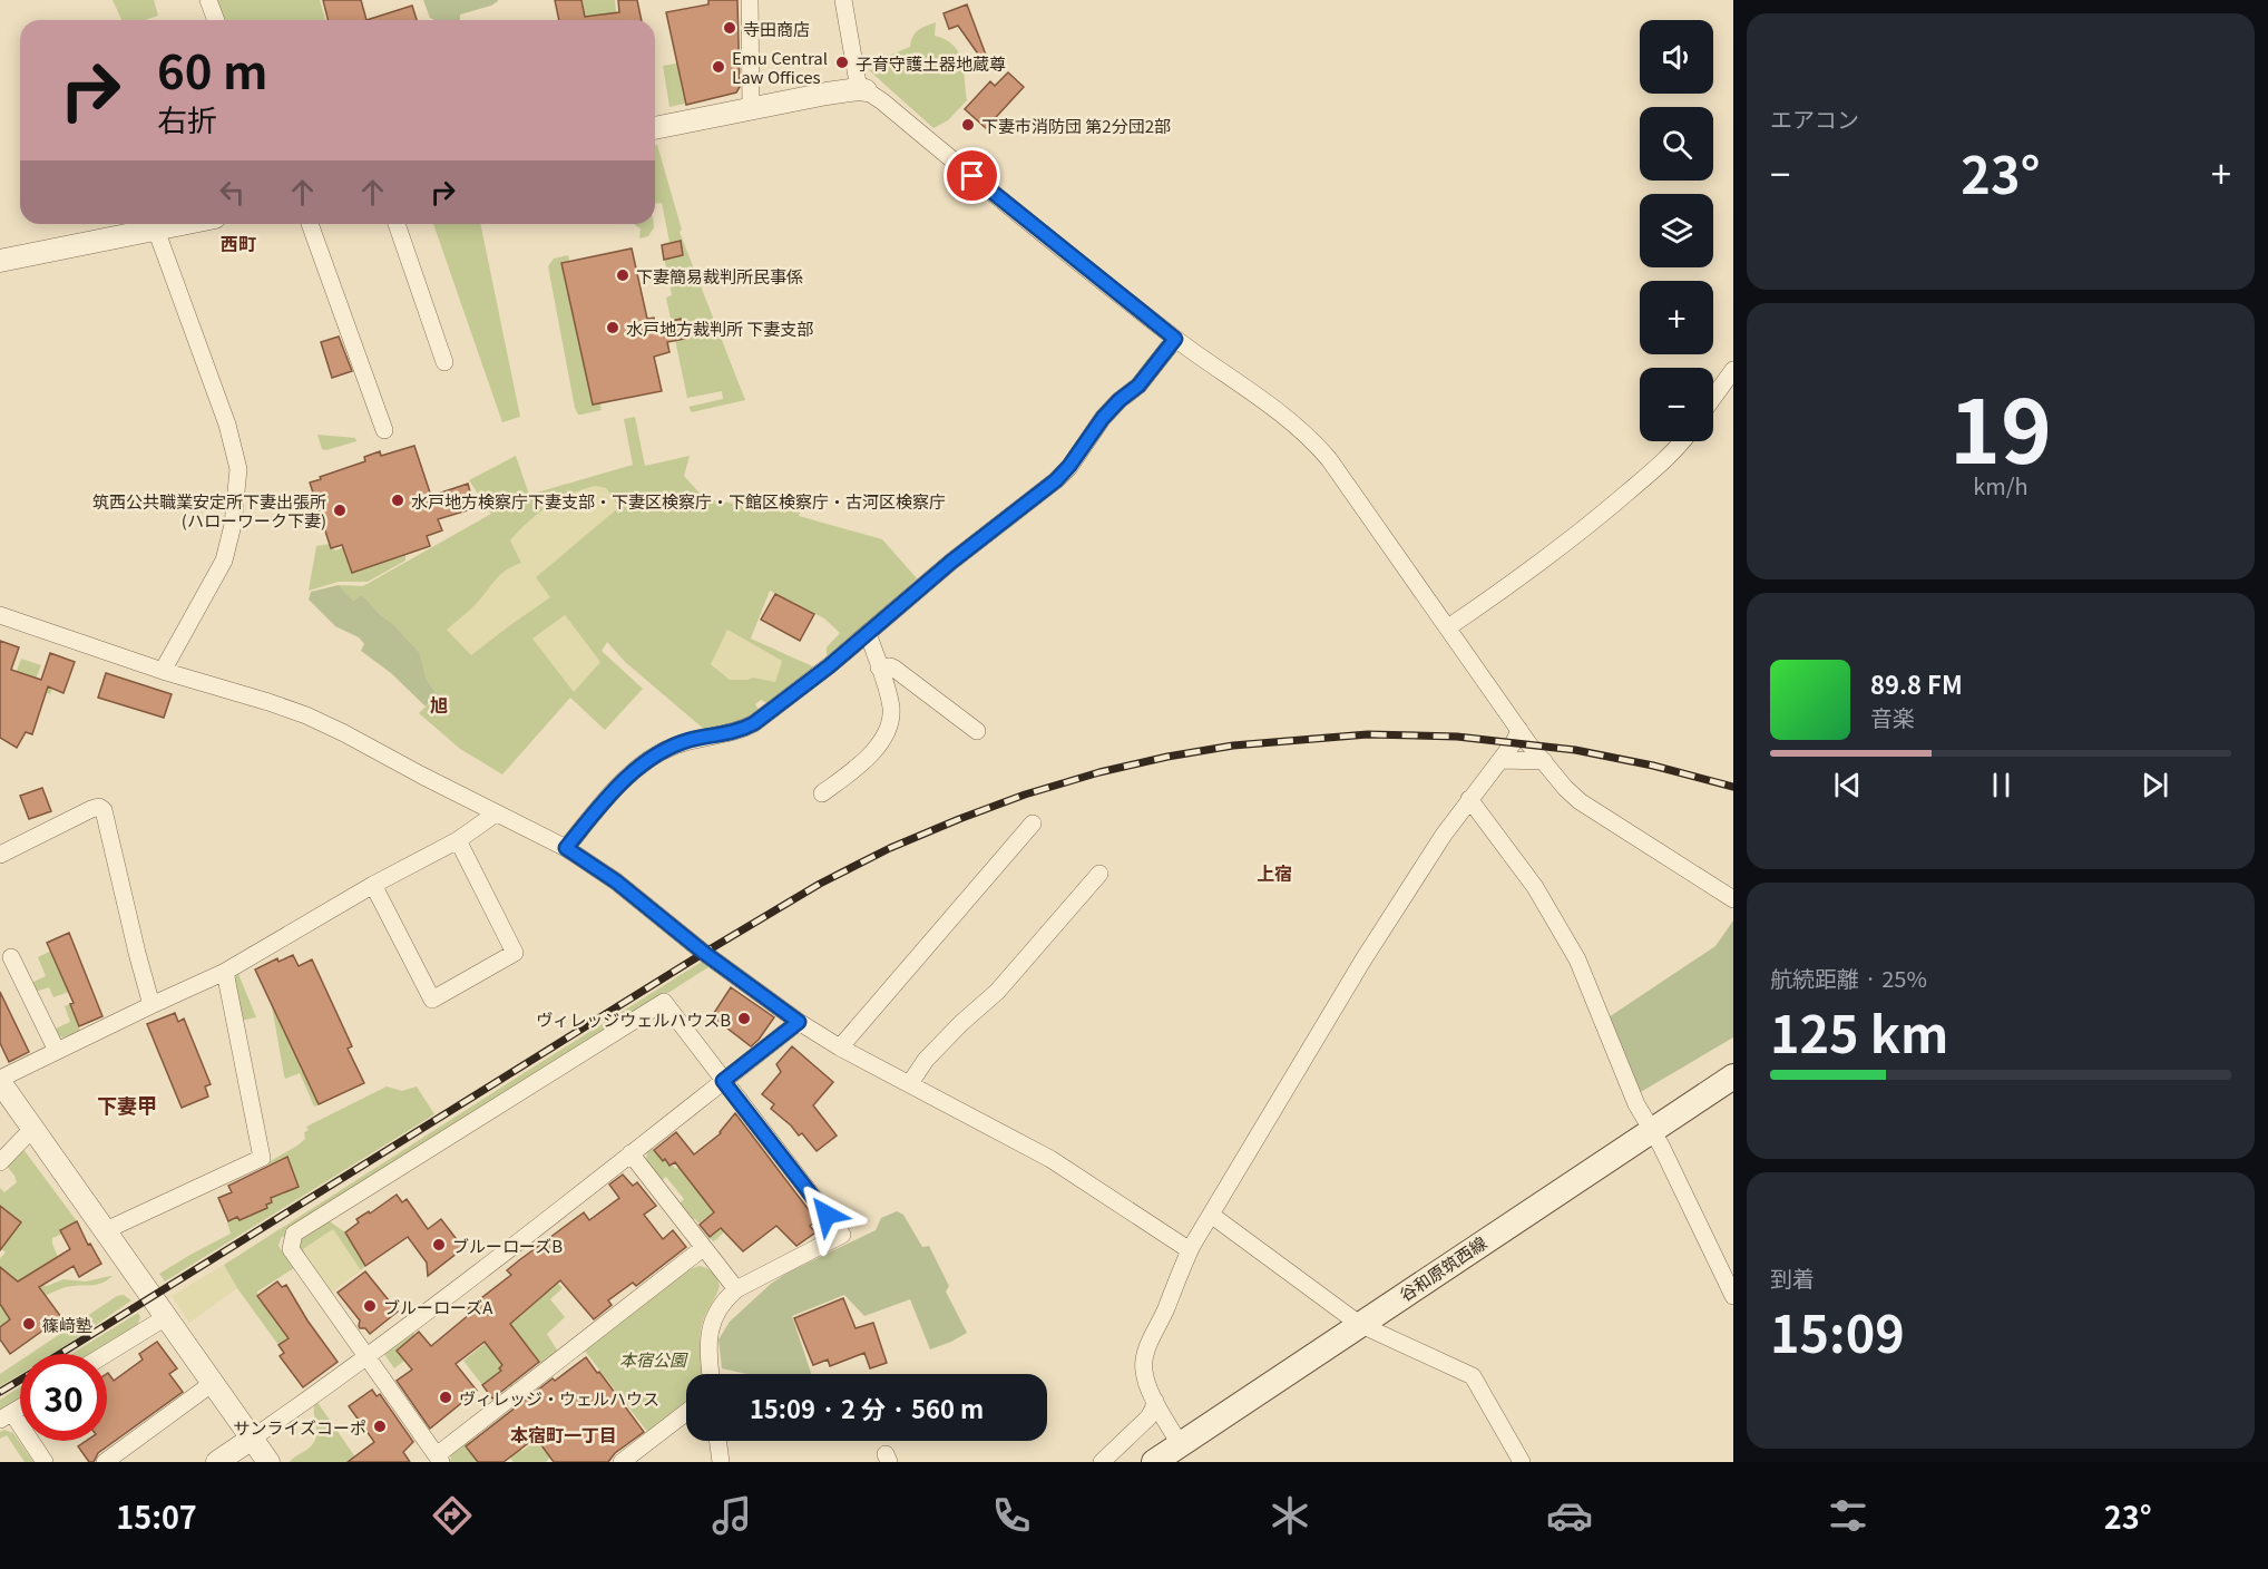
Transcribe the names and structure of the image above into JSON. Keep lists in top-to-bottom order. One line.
{"streets":{"main road":["谷和原筑西線"]},"districts":["西町","旭","上宿","下妻甲","本宿町一丁目"],"parks":["本宿公園"],"places":["寺田商店","子育守護土器地蔵尊","Emu Central Law Offices","下妻市消防団 第2分団2部","下妻簡易裁判所民事係","水戸地方裁判所 下妻支部","水戸地方検察庁下妻支部・下妻区検察庁・下館区検察庁・古河区検察庁","筑西公共職業安定所下妻出張所 (ハローワーク下妻)","ヴィレッジウェルハウスB","ブルーローズB","ブルーローズA","篠﨑塾","ヴィレッジ・ウェルハウス","サンライズコーポ"],"page":{"tile":["エアコン",["19","km/h"],["航続距離 · 25%","125 km"],["到着","15:09"]],"map_buttons":["+","−"],"turn":["60 m","右折"],"heat":["−","23°","+"],"song":["89.8 FM","音楽"],"limit":"30","trip":"15:09 · 2 分 · 560 m","tabs":["15:07","23°"]}}
